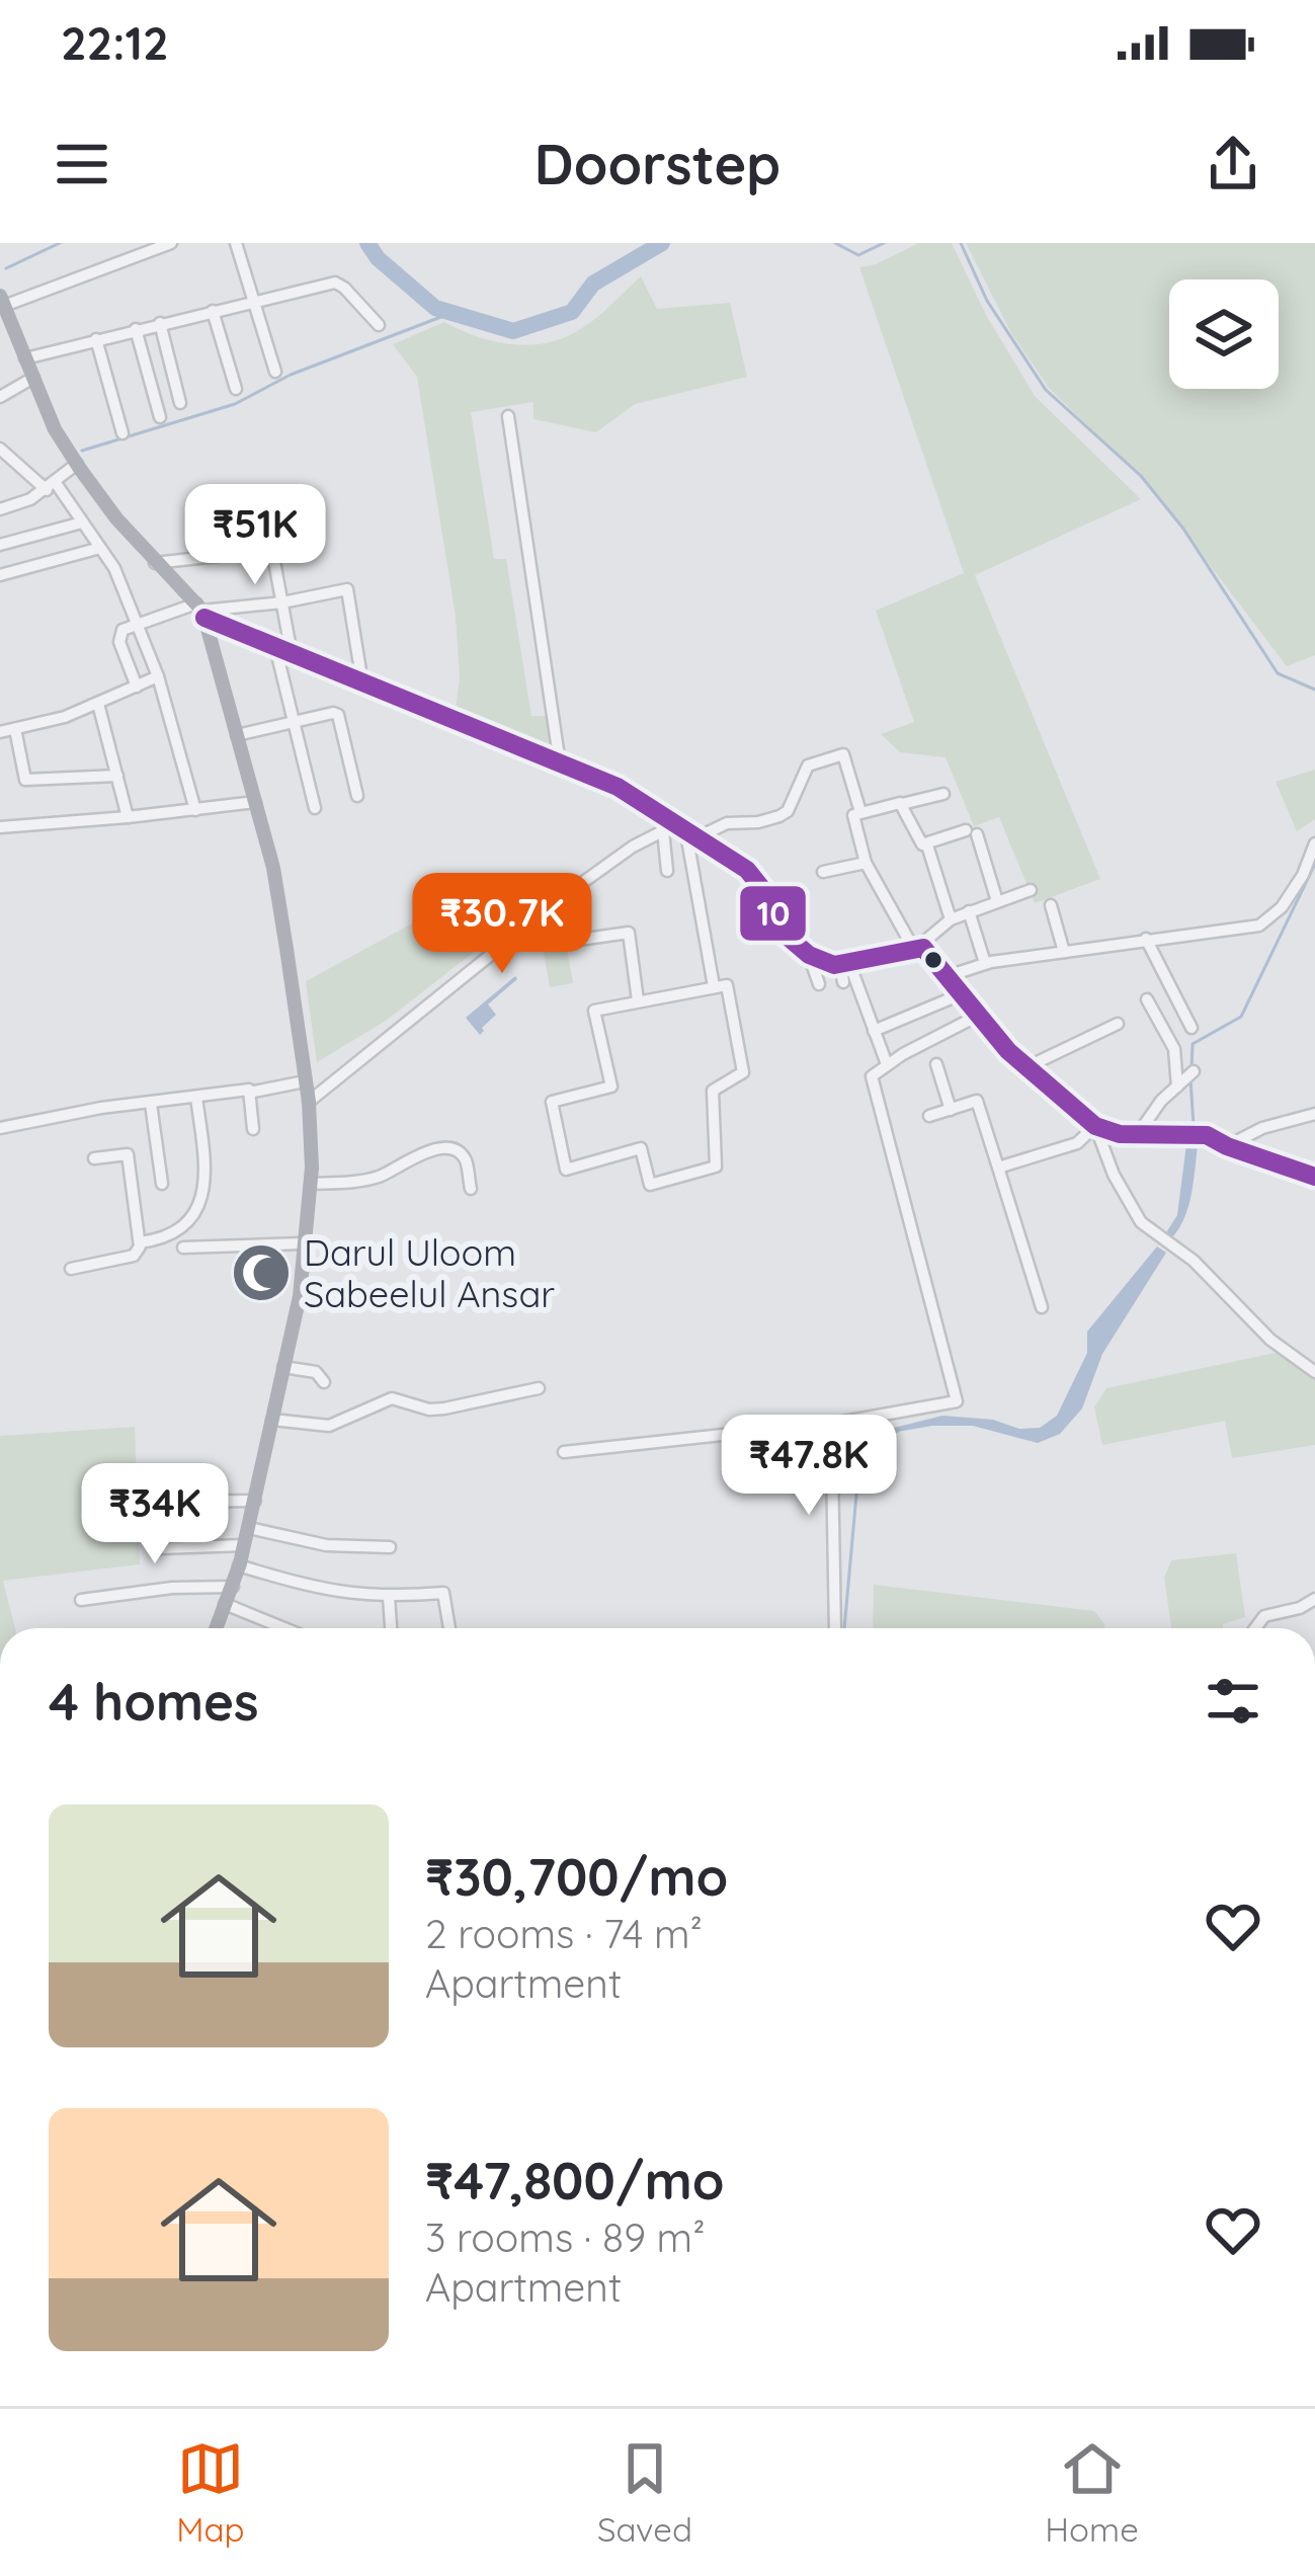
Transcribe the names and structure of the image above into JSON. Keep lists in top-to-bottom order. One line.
{"places":{"mosque":["Darul Uloom Sabeelul Ansar"]},"lines":["transit line 10"],"page":{"status":"22:12","header":"Doorstep","price":["₹51K","₹30.7K","₹47.8K","₹34K"],"heading":"4 homes","list":[{"name":"₹30,700/mo","note":"2 rooms · 74 m² · Apartment"},{"name":"₹47,800/mo","note":"3 rooms · 89 m² · Apartment"}],"tabs":["Map","Saved","Home"]}}
